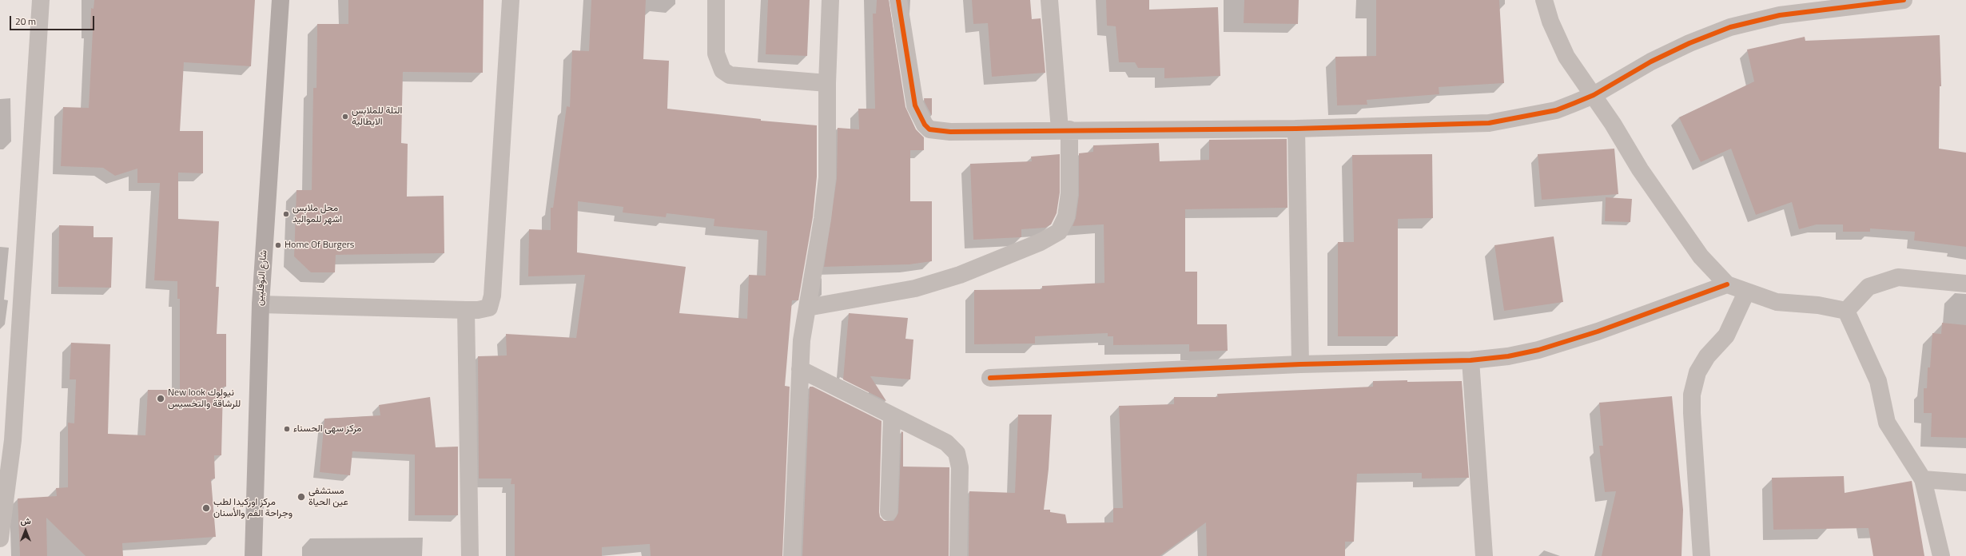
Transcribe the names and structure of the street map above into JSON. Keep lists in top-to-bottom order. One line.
{"streets":{"main road":["شارع النوفليين"]},"places":["التلة للملابس الايطالية","محل ملابس اشهر للمواليد","Home Of Burgers","New look نيولوك للرشاقة والتخسيس","مركز سهى الحسناء","مستشفى عين الحياة","مركز اوركيدا لطب وجراحة الفم والأسنان"],"scale_bar":"20 m","north":"top"}
